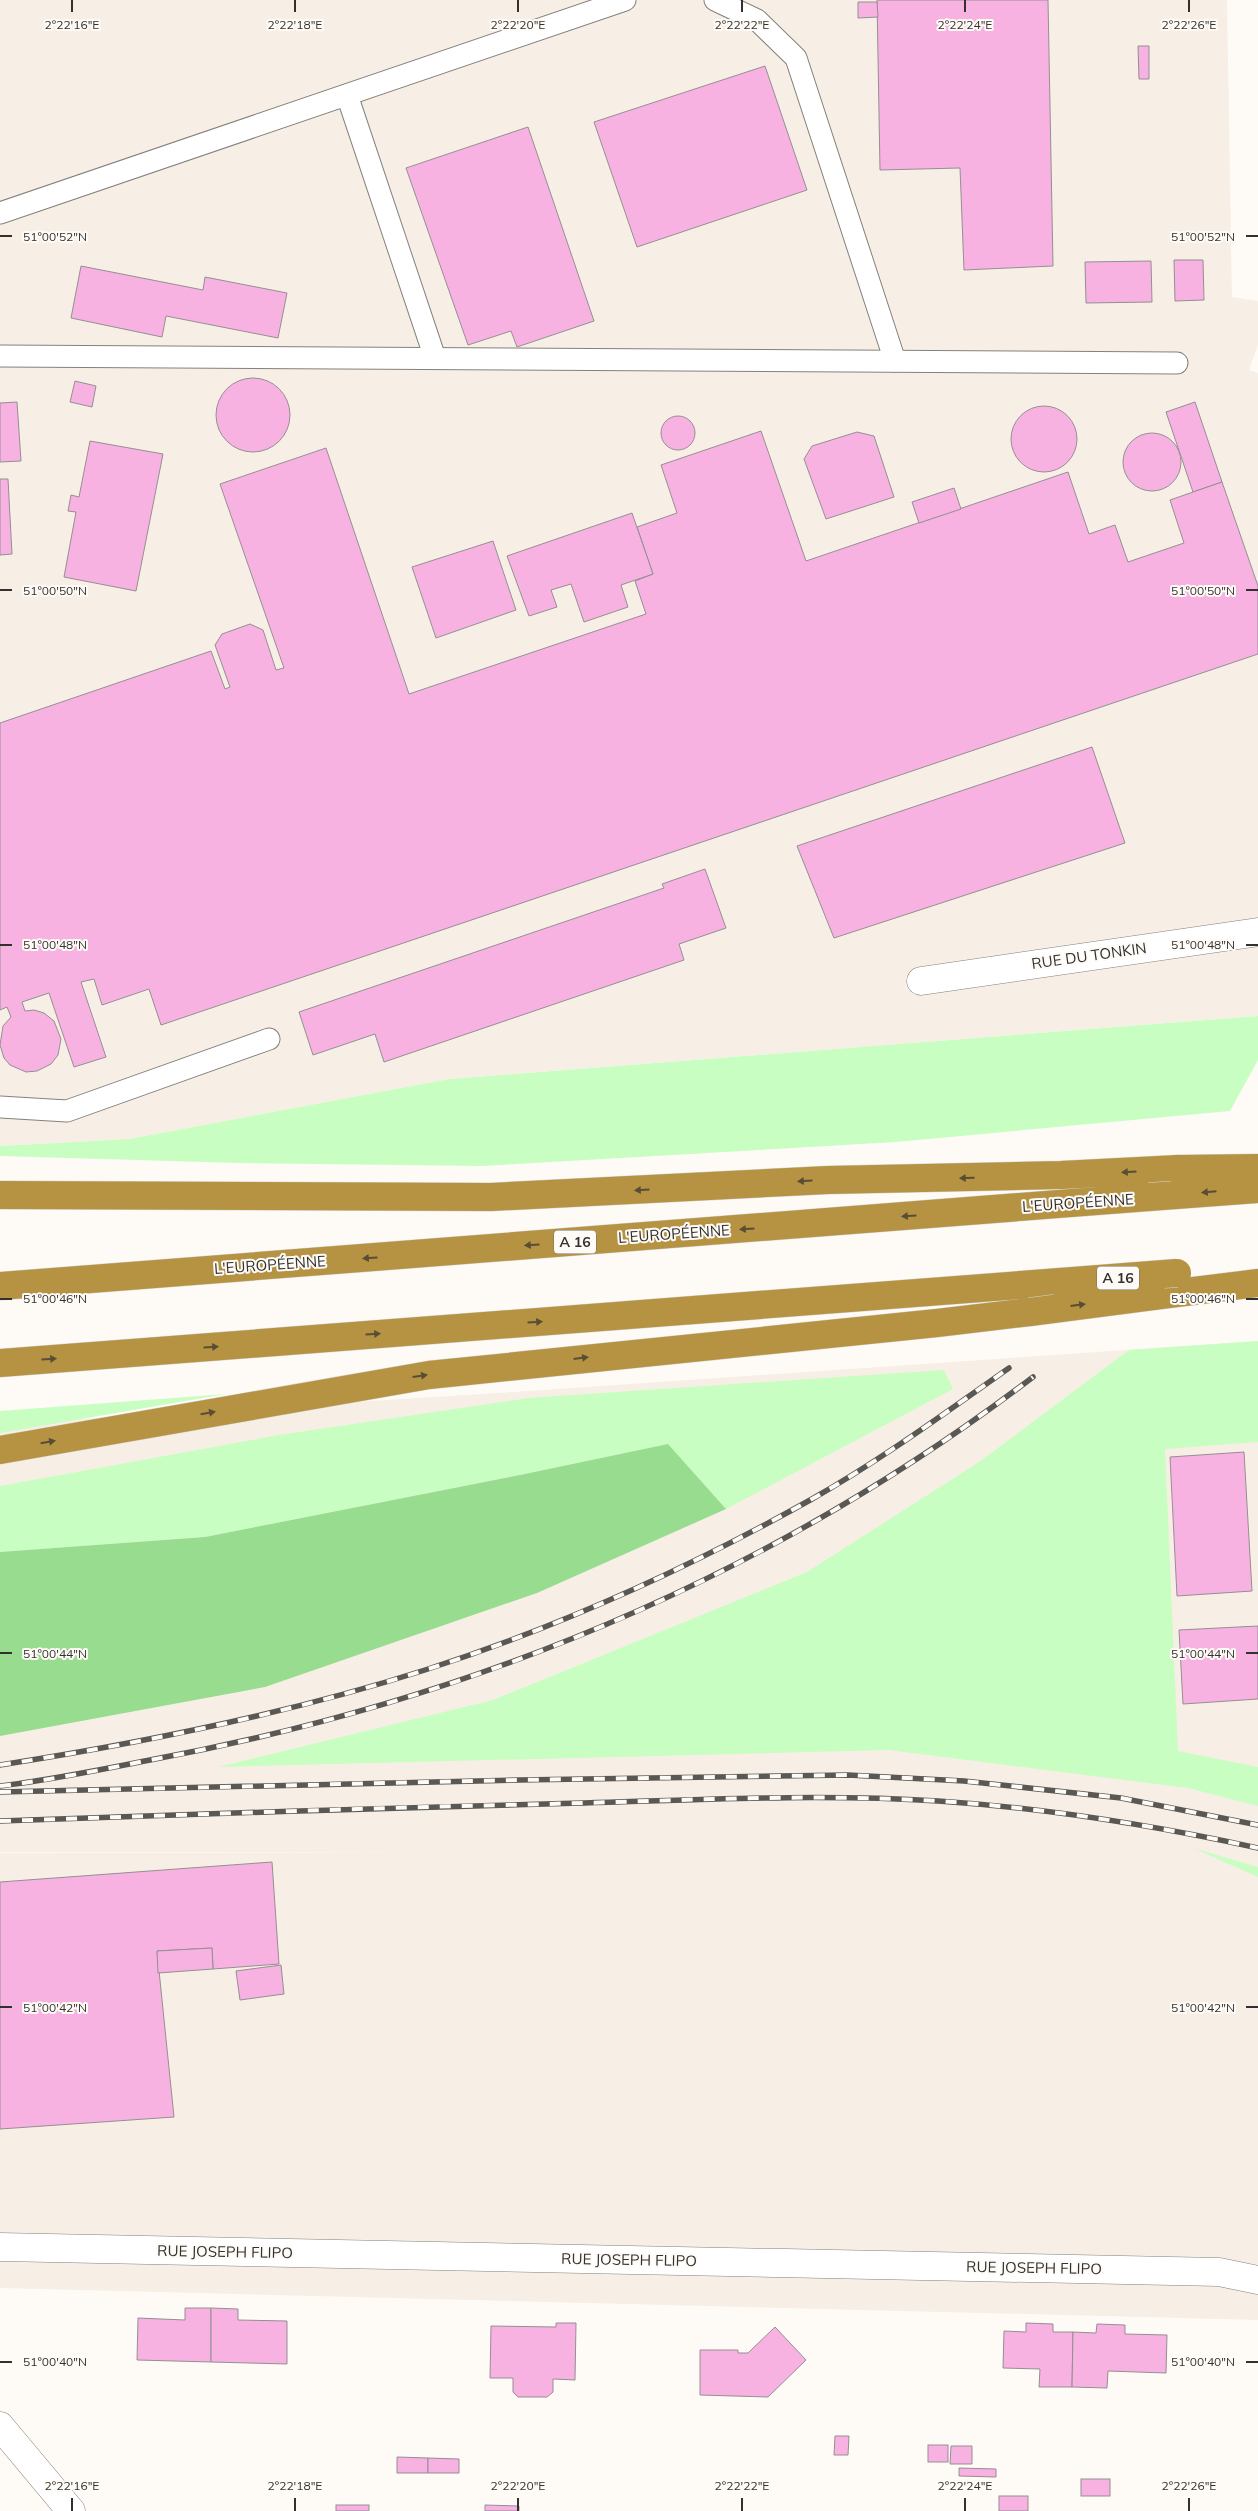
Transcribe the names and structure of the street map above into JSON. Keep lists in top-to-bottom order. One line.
{"streets":{"highway":["L'EUROPÉENNE","A 16"],"street":["RUE DU TONKIN","RUE JOSEPH FLIPO"]},"coordinates":["2°22'16\"E","2°22'18\"E","2°22'20\"E","2°22'22\"E","2°22'24\"E","2°22'26\"E","51°00'52\"N","51°00'50\"N","51°00'48\"N","51°00'46\"N","51°00'44\"N","51°00'42\"N","51°00'40\"N"]}
